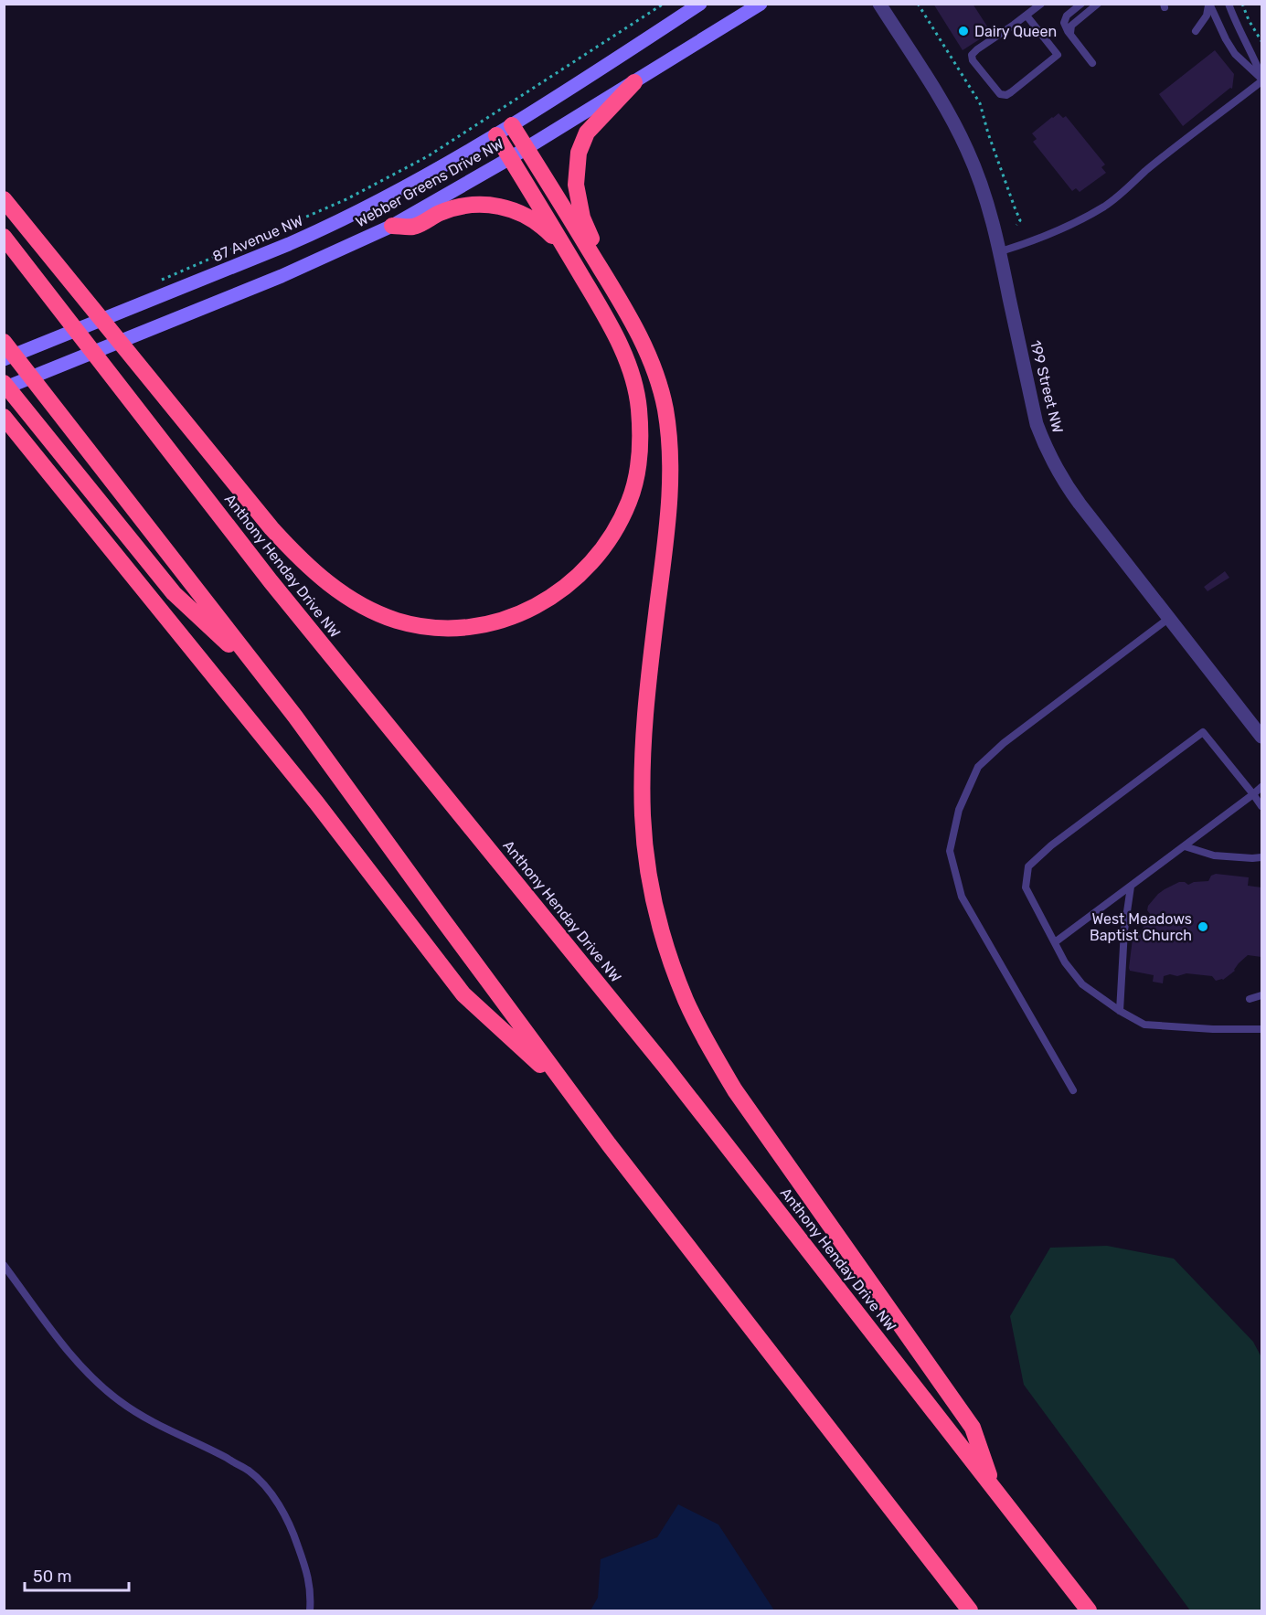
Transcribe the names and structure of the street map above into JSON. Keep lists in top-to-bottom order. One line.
{"streets":{"highway":["Anthony Henday Drive NW"],"main road":["Webber Greens Drive NW","87 Avenue NW"],"street":["199 Street NW"]},"crossings":[["Webber Greens Drive NW","87 Avenue NW"]],"places":["Dairy Queen","West Meadows Baptist Church"],"scale_bar":"50 m"}
